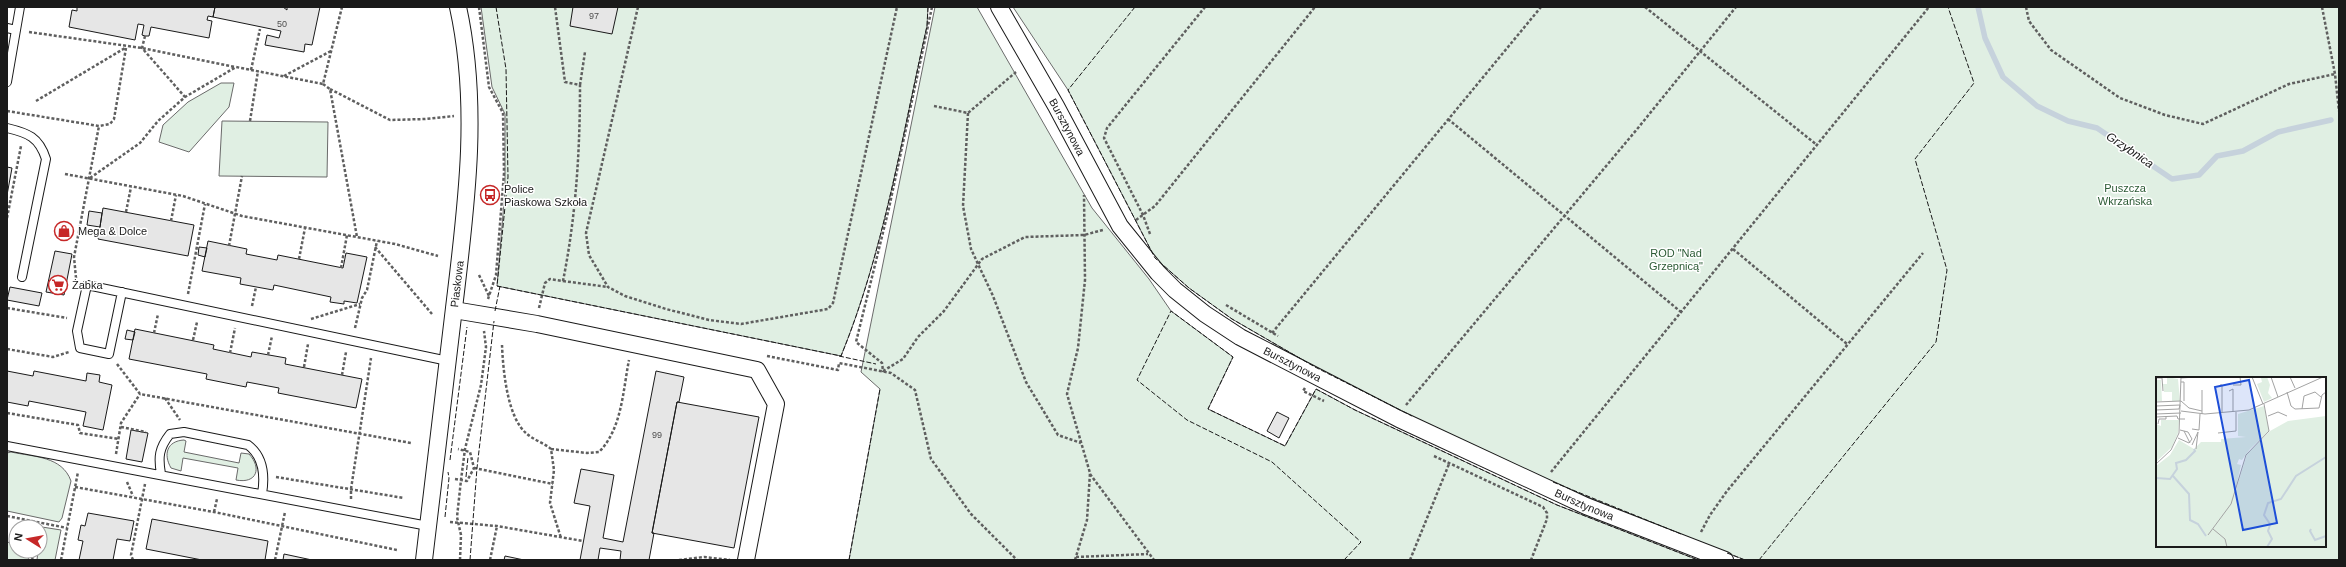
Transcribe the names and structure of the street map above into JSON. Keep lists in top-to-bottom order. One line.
{"streets":{"street":["Bursztynowa","Piaskowa"]},"water":["Grzybnica"],"parks":["Puszcza Wkrzańska","ROD \"Nad Grzepnicą\""],"places":{"bus stop":["Police Piaskowa Szkoła"],"shop":["Mega & Dolce"],"supermarket":["Żabka"]},"house_numbers":["97","50","99"],"north":"left"}
